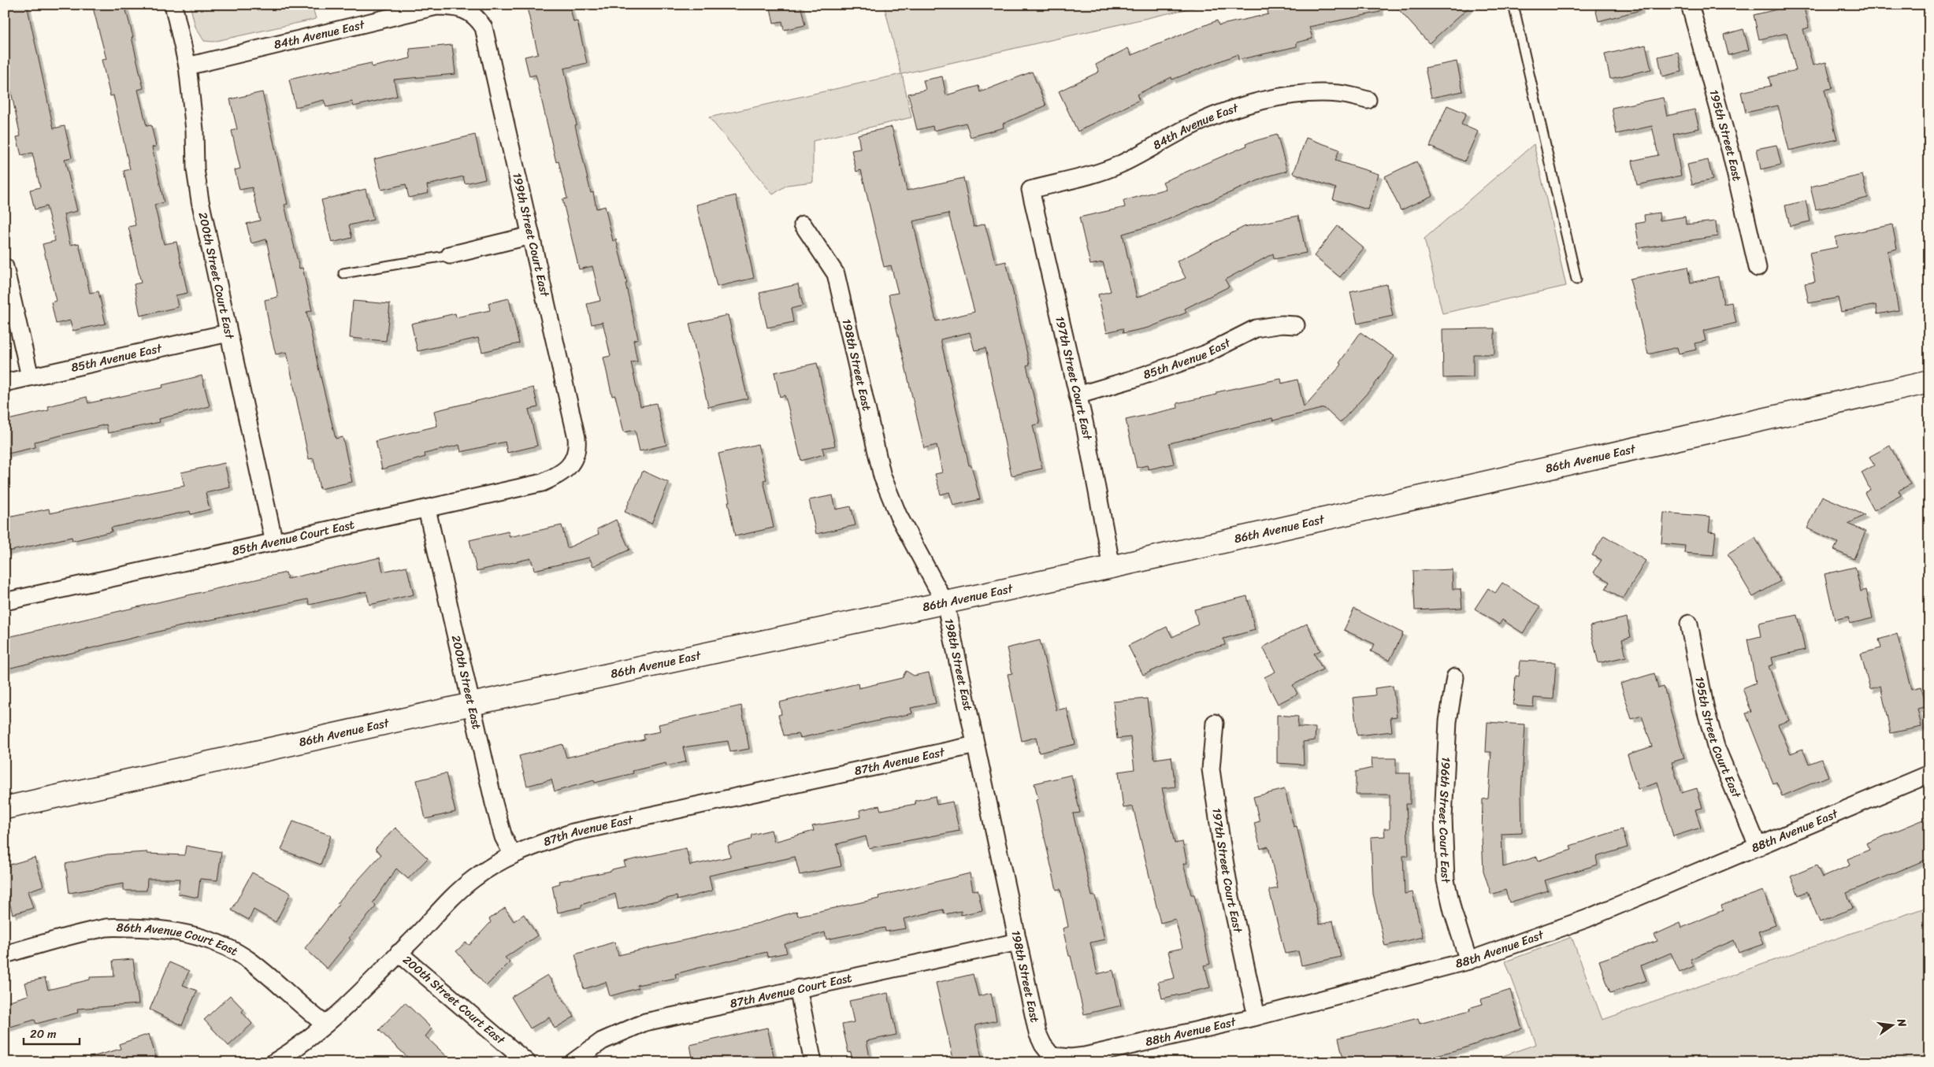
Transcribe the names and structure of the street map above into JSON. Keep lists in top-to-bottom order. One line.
{"streets":{"street":["84th Avenue East","195th Street East","199th Street Court East","200th Street Court East","85th Avenue East","198th Street East","197th Street Court East","86th Avenue East","85th Avenue Court East","200th Street East","195th Street Court East","87th Avenue East","196th Street Court East","88th Avenue East","86th Avenue Court East","87th Avenue Court East"]},"crossings":[["84th Avenue East","199th Street Court East"],["84th Avenue East","200th Street Court East"],["84th Avenue East","197th Street Court East"],["199th Street Court East","85th Avenue Court East"],["200th Street Court East","85th Avenue East"],["200th Street Court East","85th Avenue Court East"],["200th Street Court East","87th Avenue East"],["85th Avenue East","197th Street Court East"],["198th Street East","86th Avenue East"],["198th Street East","87th Avenue East"],["198th Street East","88th Avenue East"],["198th Street East","87th Avenue Court East"],["197th Street Court East","86th Avenue East"],["197th Street Court East","88th Avenue East"],["86th Avenue East","200th Street East"],["85th Avenue Court East","200th Street East"],["200th Street East","87th Avenue East"],["195th Street Court East","88th Avenue East"],["87th Avenue East","86th Avenue Court East"],["196th Street Court East","88th Avenue East"]],"scale_bar":"20 m","north":"right"}
